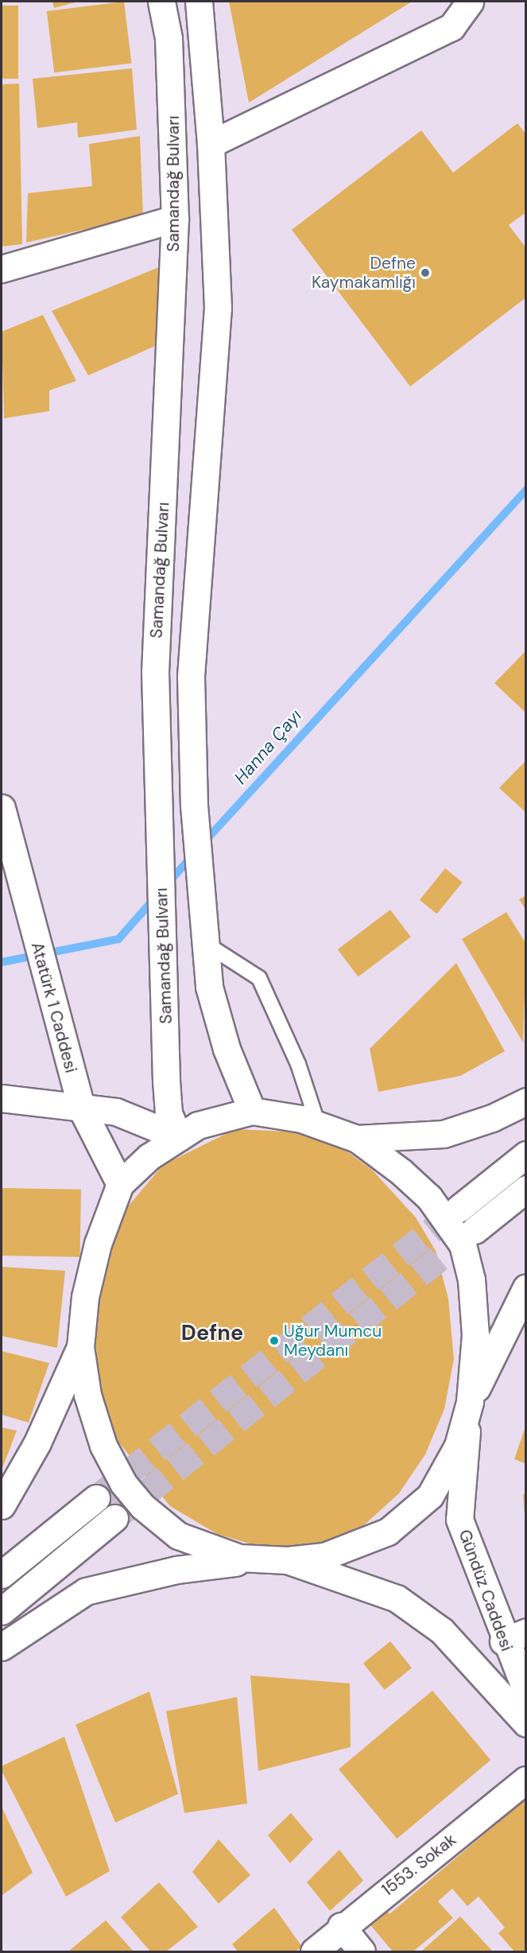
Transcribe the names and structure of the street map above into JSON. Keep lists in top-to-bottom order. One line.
{"streets":{"main road":["Samandağ Bulvarı","Atatürk 1 Caddesi","Gündüz Caddesi","1553. Sokak"]},"districts":["Defne"],"water":["Hanna Çayı"],"places":["Defne Kaymakamlığı","Uğur Mumcu Meydanı"]}
